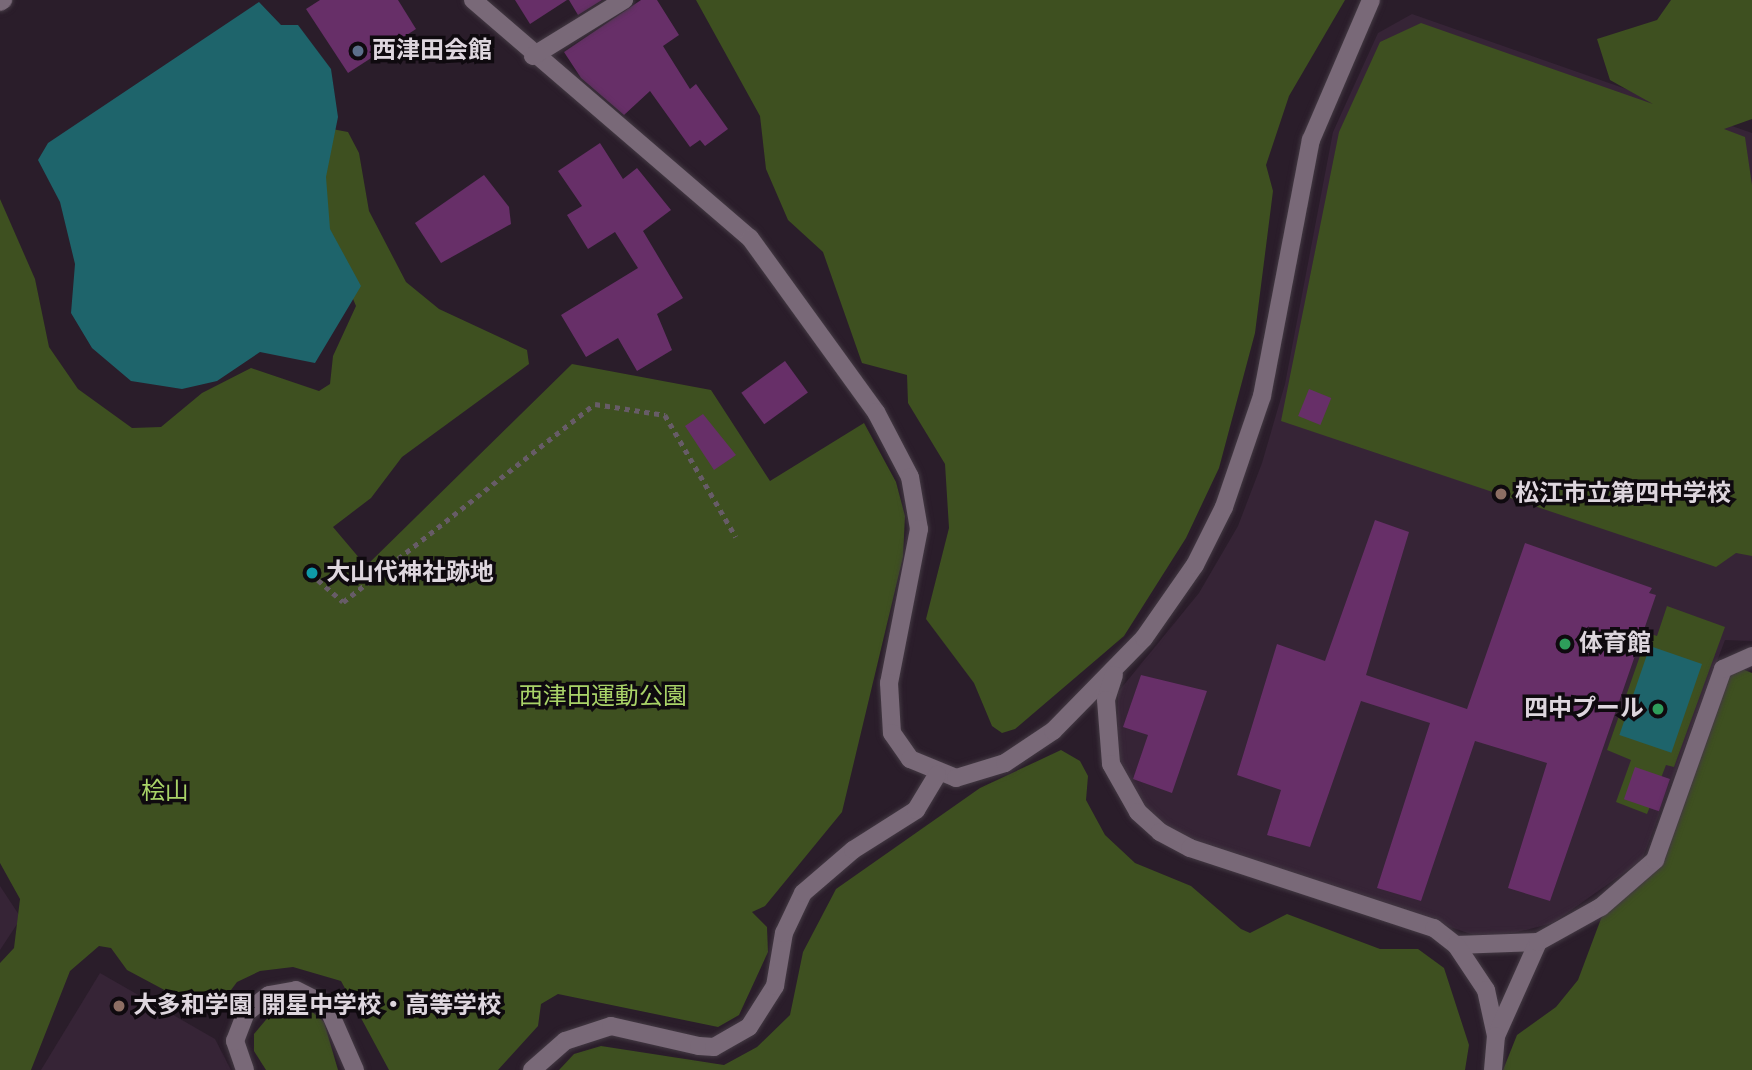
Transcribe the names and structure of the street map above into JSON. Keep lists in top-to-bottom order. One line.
{"parks":["西津田運動公園","桧山"],"places":["西津田会館","松江市立第四中学校","大山代神社跡地","体育館","四中プール","大多和学園 開星中学校・高等学校"]}
